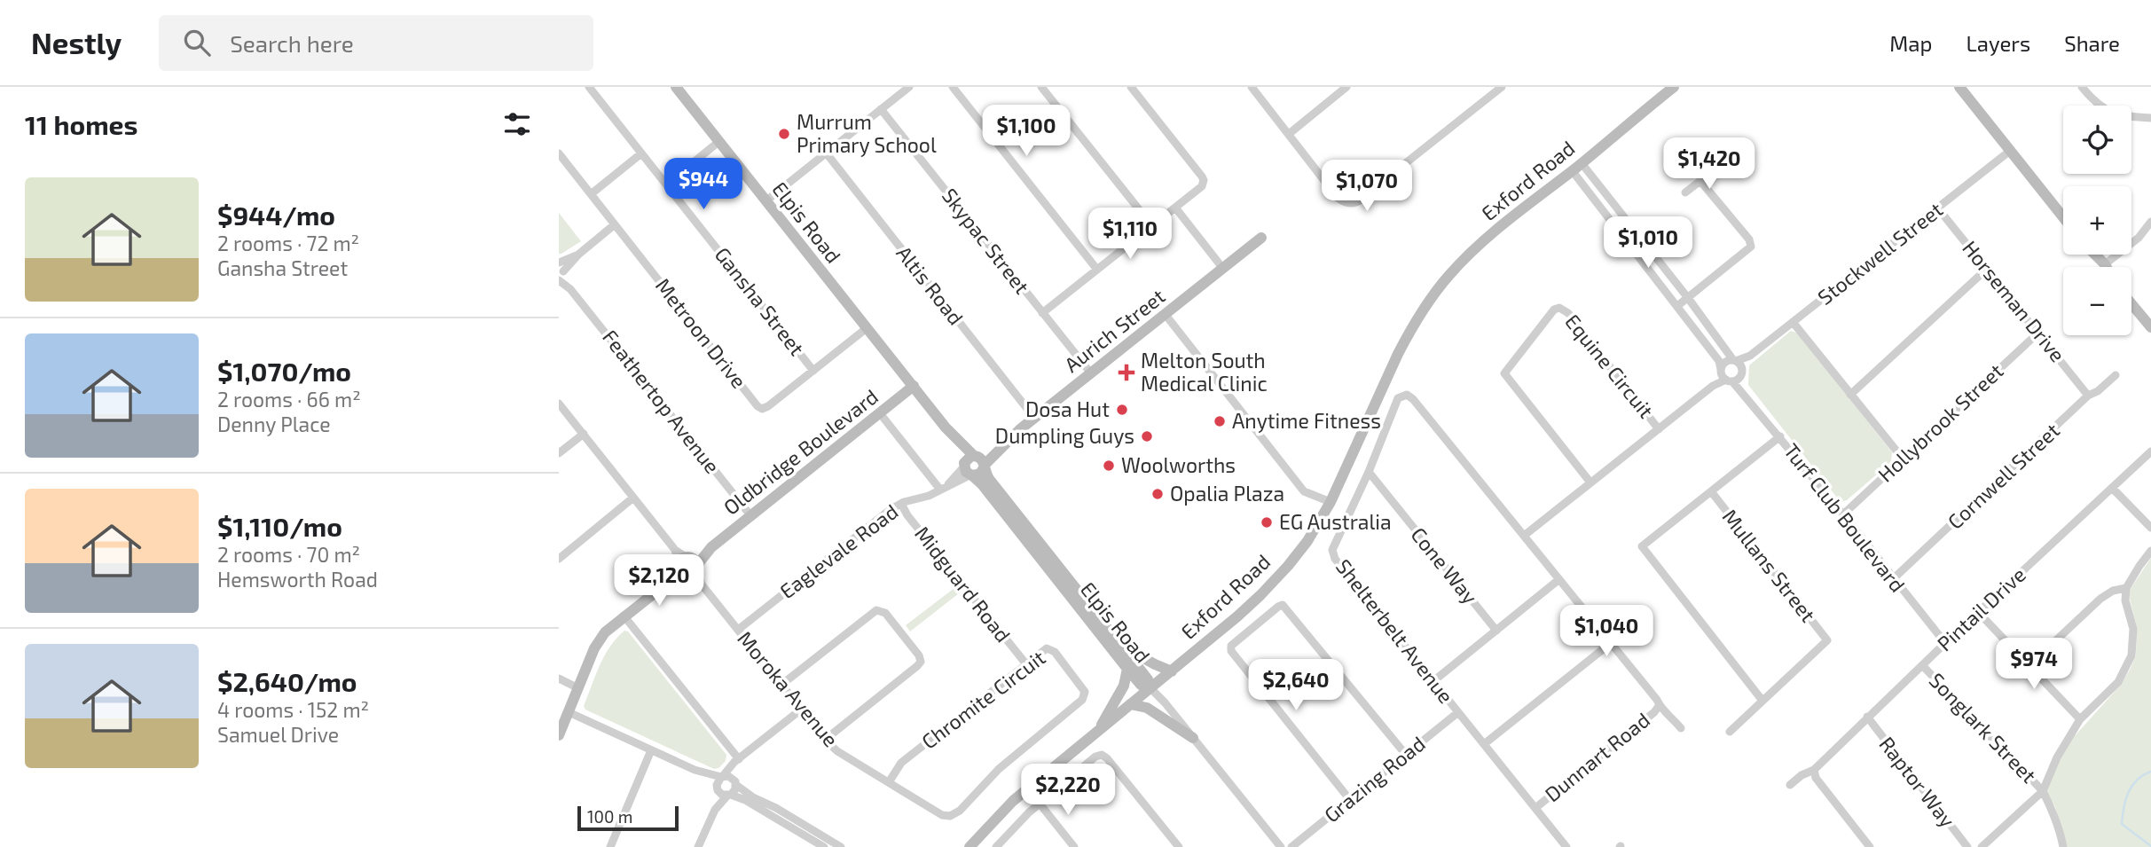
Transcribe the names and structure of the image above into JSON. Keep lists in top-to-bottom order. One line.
{"streets":{"street":["Exford Road","Elpis Road","Skypac Street","Stockwell Street","Altis Road","Gansha Street","Horseman Drive","Aurich Street","Metroon Drive","Equine Circuit","Feathertop Avenue","Hollybrook Street","Oldbridge Boulevard","Cornwell Street","Turf Club Boulevard","Eaglevale Road","Cone Way","Mullans Street","Midguard Road","Pintail Drive","Shelterbelt Avenue","Moroka Avenue","Chromite Circuit","Songlark Street","Dunnart Road","Grazing Road","Raptor Way"]},"crossings":[["Exford Road","Elpis Road"],["Elpis Road","Aurich Street"],["Elpis Road","Metroon Drive"],["Elpis Road","Oldbridge Boulevard"],["Elpis Road","Eaglevale Road"],["Skypac Street","Aurich Street"],["Stockwell Street","Horseman Drive"],["Stockwell Street","Turf Club Boulevard"],["Altis Road","Aurich Street"],["Gansha Street","Metroon Drive"],["Horseman Drive","Hollybrook Street"],["Horseman Drive","Cornwell Street"],["Aurich Street","Eaglevale Road"],["Feathertop Avenue","Oldbridge Boulevard"],["Hollybrook Street","Turf Club Boulevard"],["Oldbridge Boulevard","Moroka Avenue"],["Cornwell Street","Turf Club Boulevard"],["Turf Club Boulevard","Pintail Drive"],["Eaglevale Road","Midguard Road"],["Eaglevale Road","Moroka Avenue"],["Cone Way","Shelterbelt Avenue"],["Midguard Road","Chromite Circuit"],["Pintail Drive","Songlark Street"],["Pintail Drive","Raptor Way"],["Shelterbelt Avenue","Dunnart Road"],["Shelterbelt Avenue","Grazing Road"],["Moroka Avenue","Chromite Circuit"]],"places":{"other":["Murrum Primary School","Dosa Hut","Anytime Fitness","Dumpling Guys","Woolworths","Opalia Plaza","EG Australia"],"health":["Melton South Medical Clinic"]},"scale_bar":"100 m","page":{"header":"Nestly","search":"Search here","nav":["Map","Layers","Share"],"heading":"11 homes","price":["$1,100","$1,420","$944","$1,070","$1,110","$1,010","$2,120","$1,040","$974","$2,640","$2,220"],"map_buttons":["+","−"],"list":[{"name":"$944/mo","note":"2 rooms · 72 m² · Gansha Street"},{"name":"$1,070/mo","note":"2 rooms · 66 m² · Denny Place"},{"name":"$1,110/mo","note":"2 rooms · 70 m² · Hemsworth Road"},{"name":"$2,640/mo","note":"4 rooms · 152 m² · Samuel Drive"}],"scale":"100 m"}}
